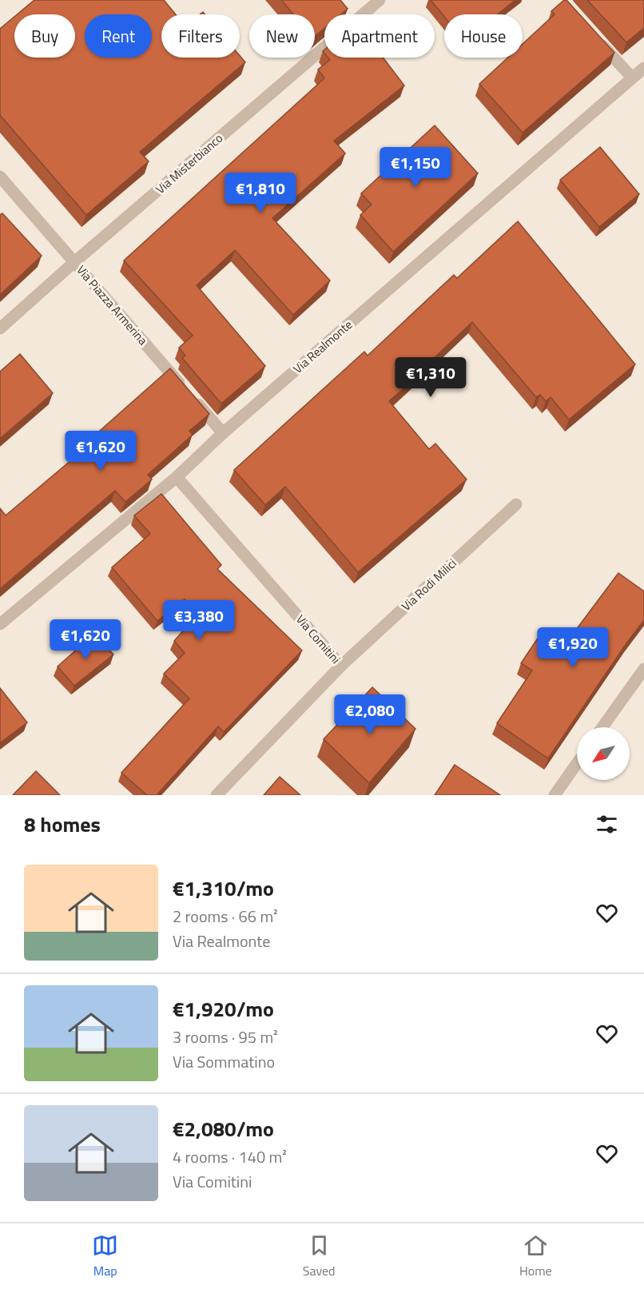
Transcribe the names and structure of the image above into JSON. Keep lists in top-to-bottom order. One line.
{"streets":{"street":["Via Misterbianco","Via Piazza Armerina","Via Realmonte","Via Rodi Milici","Via Comitini"]},"crossings":[["Via Misterbianco","Via Piazza Armerina"],["Via Piazza Armerina","Via Realmonte"],["Via Realmonte","Via Comitini"],["Via Rodi Milici","Via Comitini"]],"north":"bottom left","page":{"chip":["Buy","Rent","Filters","New","Apartment","House"],"price":["€1,150","€1,810","€1,310","€1,620","€3,380","€1,620","€1,920","€2,080"],"heading":"8 homes","list":[{"name":"€1,310/mo","note":"2 rooms · 66 m² · Via Realmonte"},{"name":"€1,920/mo","note":"3 rooms · 95 m² · Via Sommatino"},{"name":"€2,080/mo","note":"4 rooms · 140 m² · Via Comitini"}],"tabs":["Map","Saved","Home"]}}
